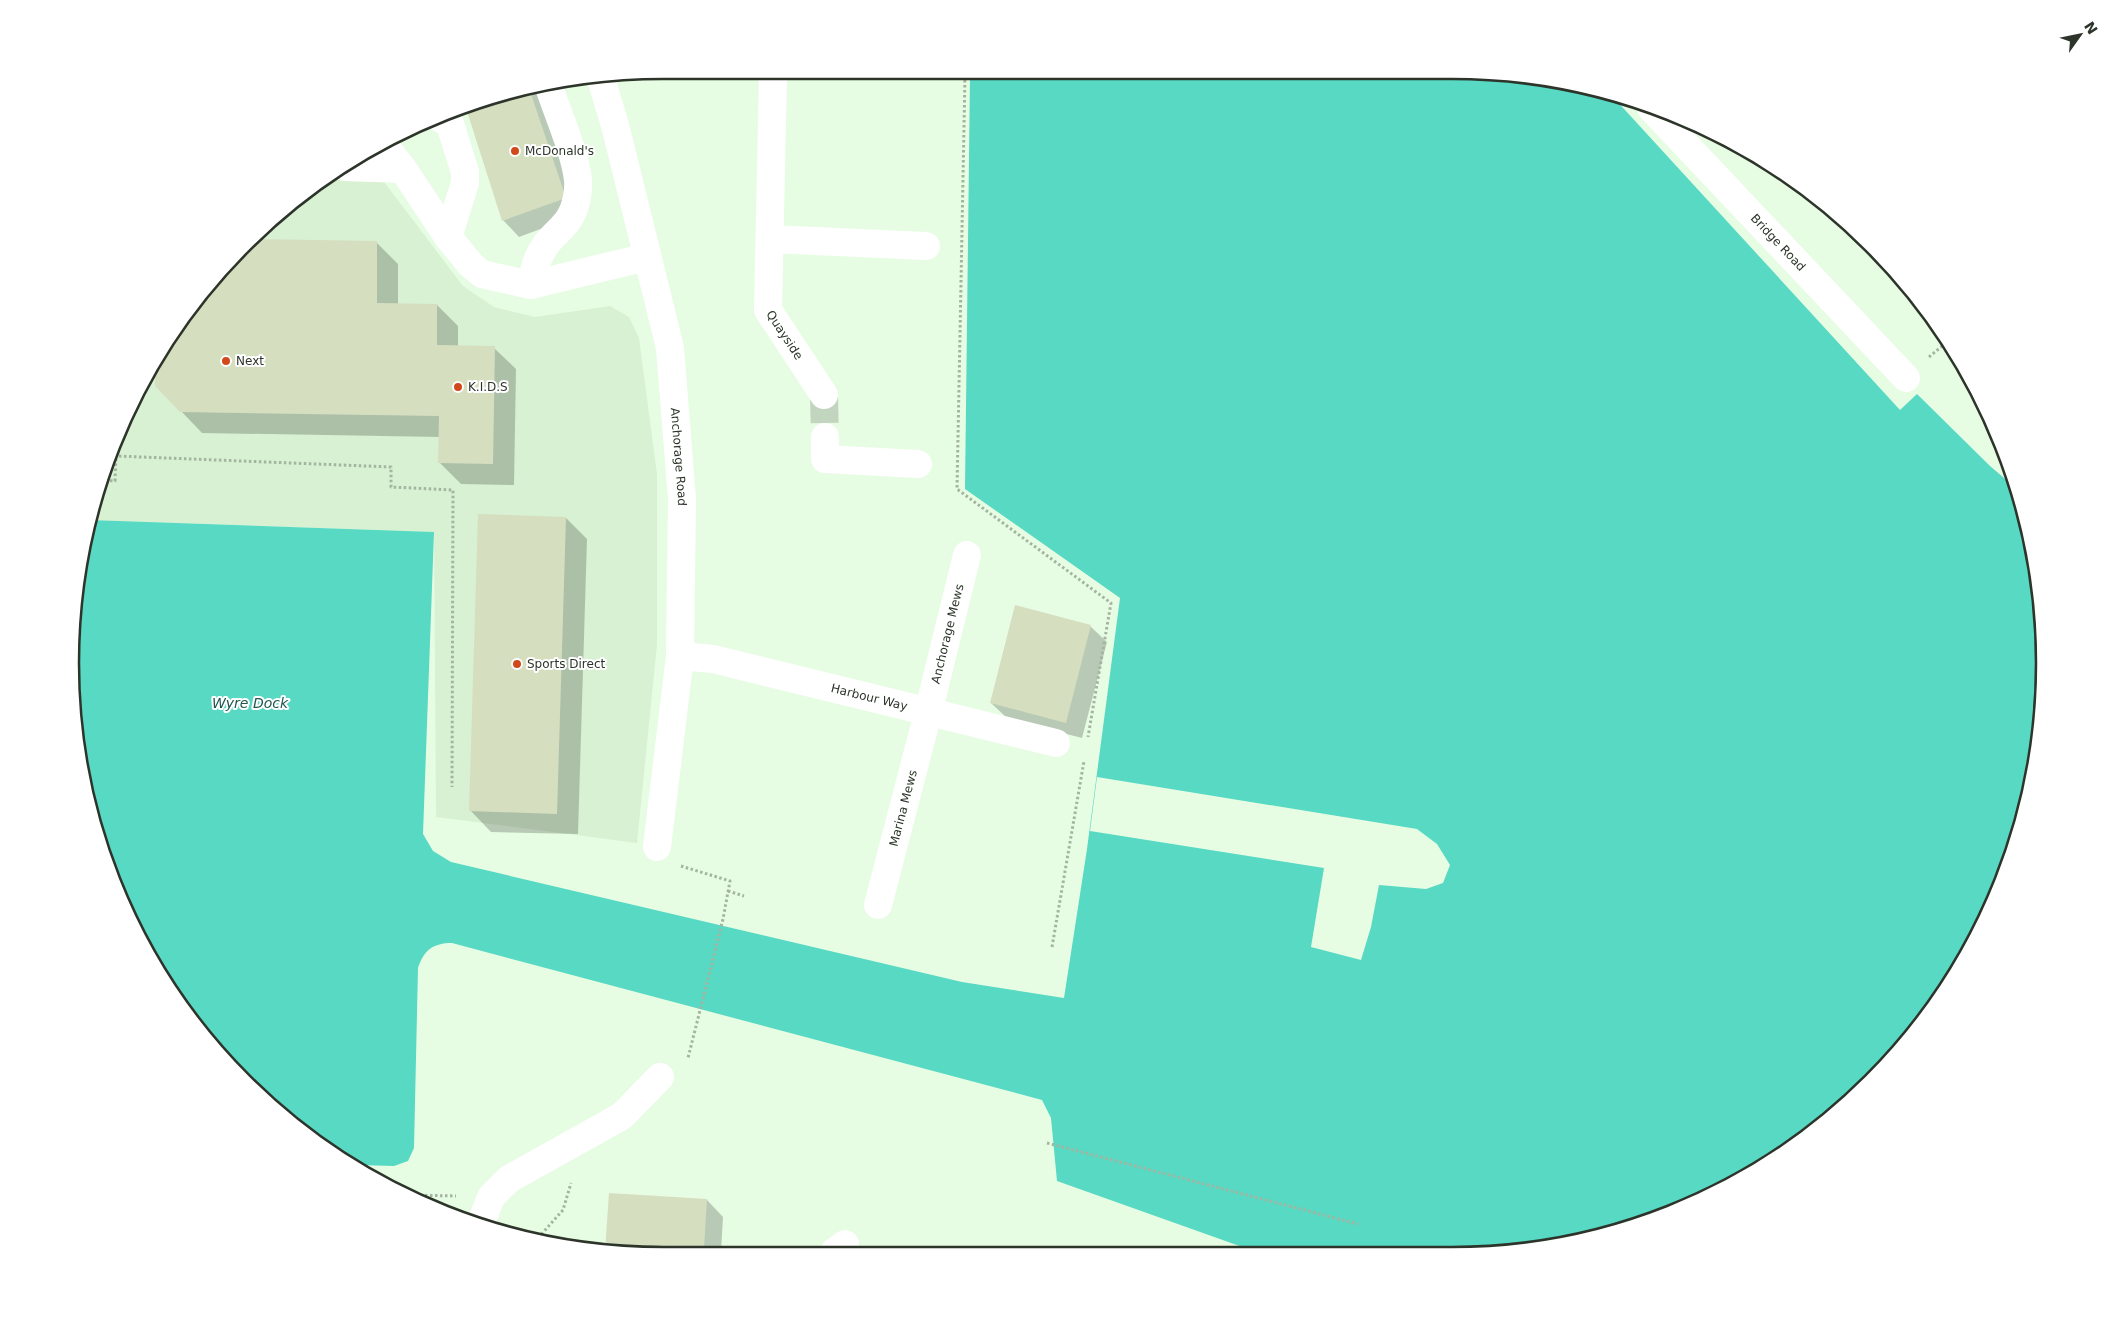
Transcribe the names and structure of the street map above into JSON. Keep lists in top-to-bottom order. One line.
{"streets":{"street":["Bridge Road","Quayside","Anchorage Road","Anchorage Mews","Harbour Way","Marina Mews"]},"crossings":[["Anchorage Road","Harbour Way"],["Anchorage Mews","Harbour Way"],["Anchorage Mews","Marina Mews"],["Harbour Way","Marina Mews"]],"water":["Wyre Dock"],"places":["McDonald's","Next","K.I.D.S","Sports Direct"],"north":"top right"}
